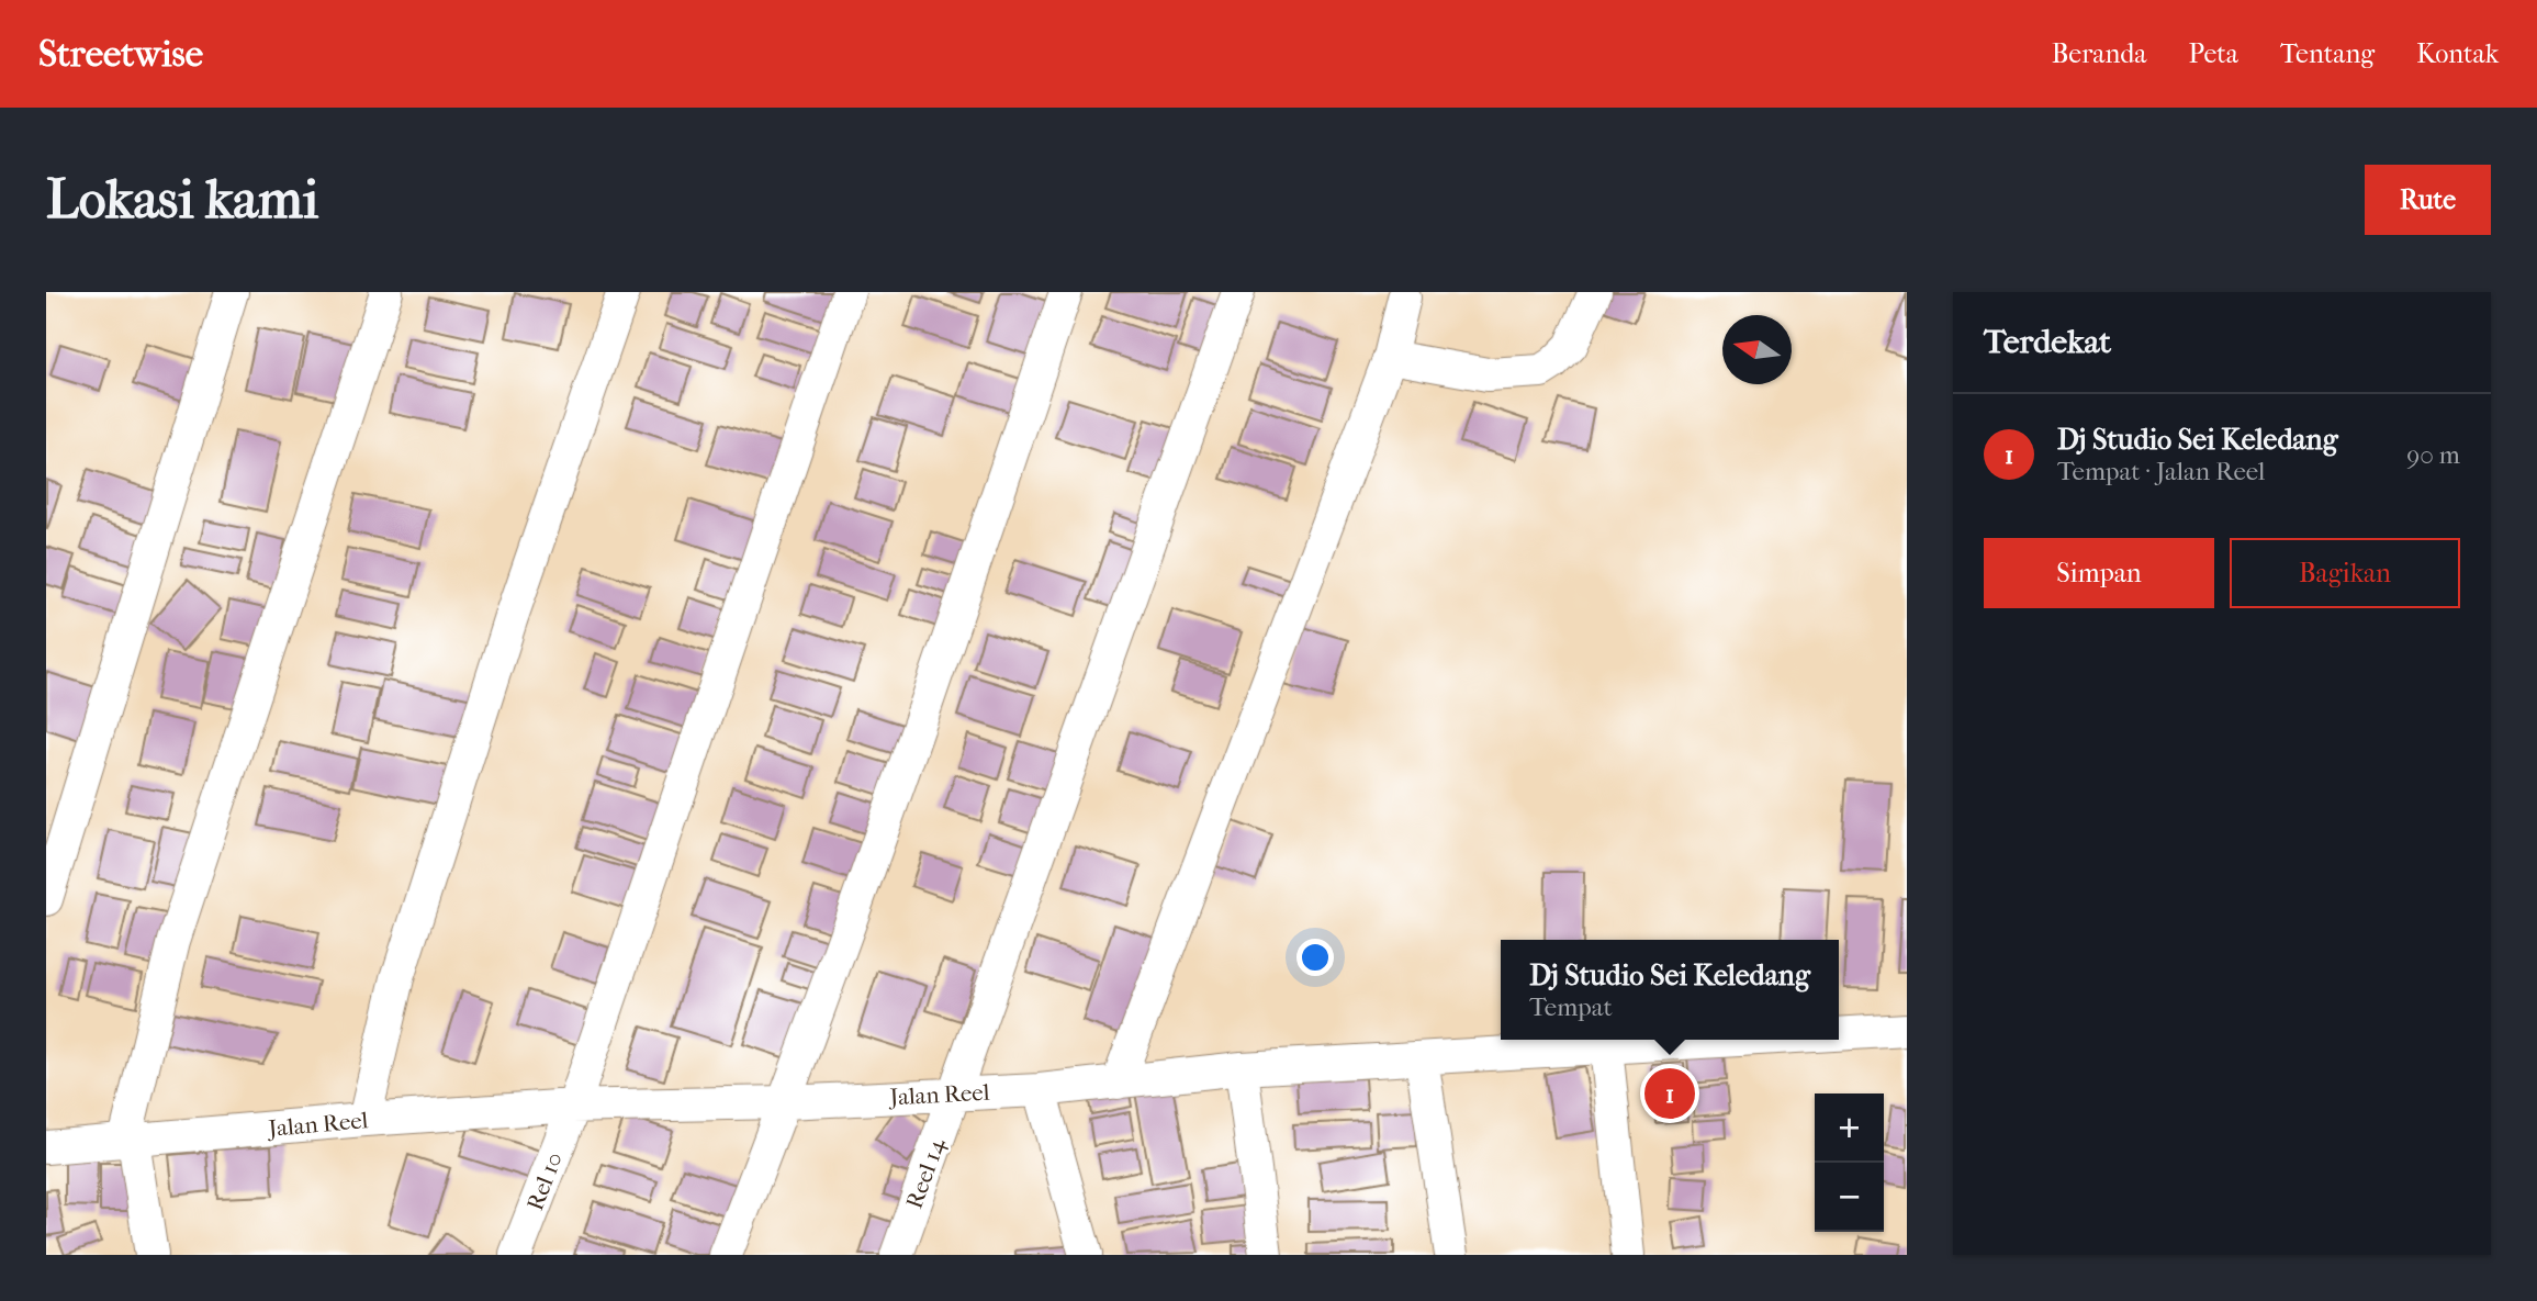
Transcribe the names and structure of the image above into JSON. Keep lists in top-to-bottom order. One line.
{"streets":{"street":["Jalan Reel","Reel 14","Rel 10"]},"crossings":[["Jalan Reel","Reel 14"],["Jalan Reel","Rel 10"]],"north":"left","page":{"header":"Streetwise","nav":["Beranda","Peta","Tentang","Kontak"],"buttons":["Rute",["Simpan","Bagikan"]],"title":"Lokasi kami","heading":"Terdekat","list":[{"mark":"1","name":"Dj Studio Sei Keledang","note":"Tempat · Jalan Reel","value":"90 m"}],"popup":["Dj Studio Sei Keledang","Tempat"],"pins":"1","map_buttons":["+","−"]}}
